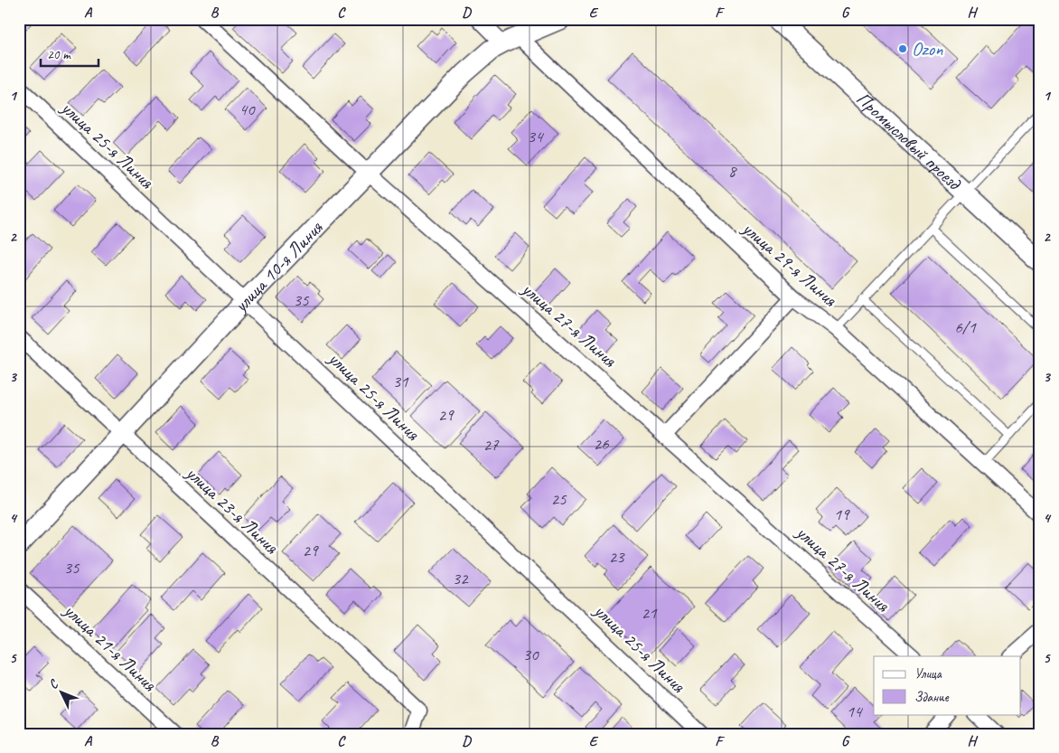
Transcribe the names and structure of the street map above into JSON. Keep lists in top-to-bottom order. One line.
{"streets":{"street":["Промысловый проезд","улица 25-я Линия","улица 29-я Линия","улица 10-я Линия","улица 27-я Линия","улица 23-я Линия","улица 21-я Линия"]},"crossings":[["улица 25-я Линия","улица 10-я Линия"],["улица 29-я Линия","улица 10-я Линия"],["улица 10-я Линия","улица 27-я Линия"],["улица 10-я Линия","улица 23-я Линия"]],"places":["Ozon"],"house_numbers":["40","34","8","35","6/1","31","29","26","27","25","19","29","23","35","32","21","30","14"],"legend":["Улица","Здание"],"scale_bar":"20 m","north":"top left","grid":{"columns":["A","B","C","D","E","F","G","H"],"rows":["1","2","3","4","5"]}}
